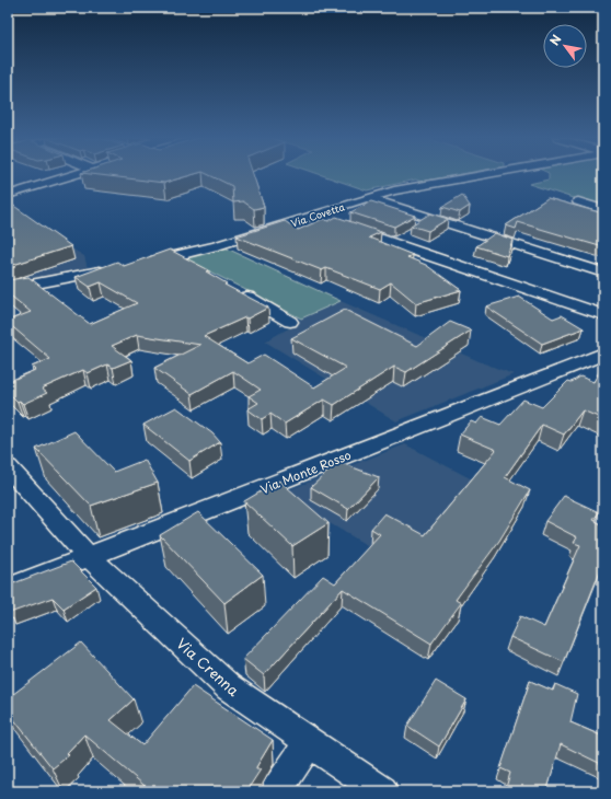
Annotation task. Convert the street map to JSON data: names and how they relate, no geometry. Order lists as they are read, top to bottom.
{
  "streets": {
    "street": ["Via Covetta", "Via Monte Rosso", "Via Crenna"]
  },
  "crossings": [
    ["Via Monte Rosso", "Via Crenna"]
  ],
  "north": "top left"
}
